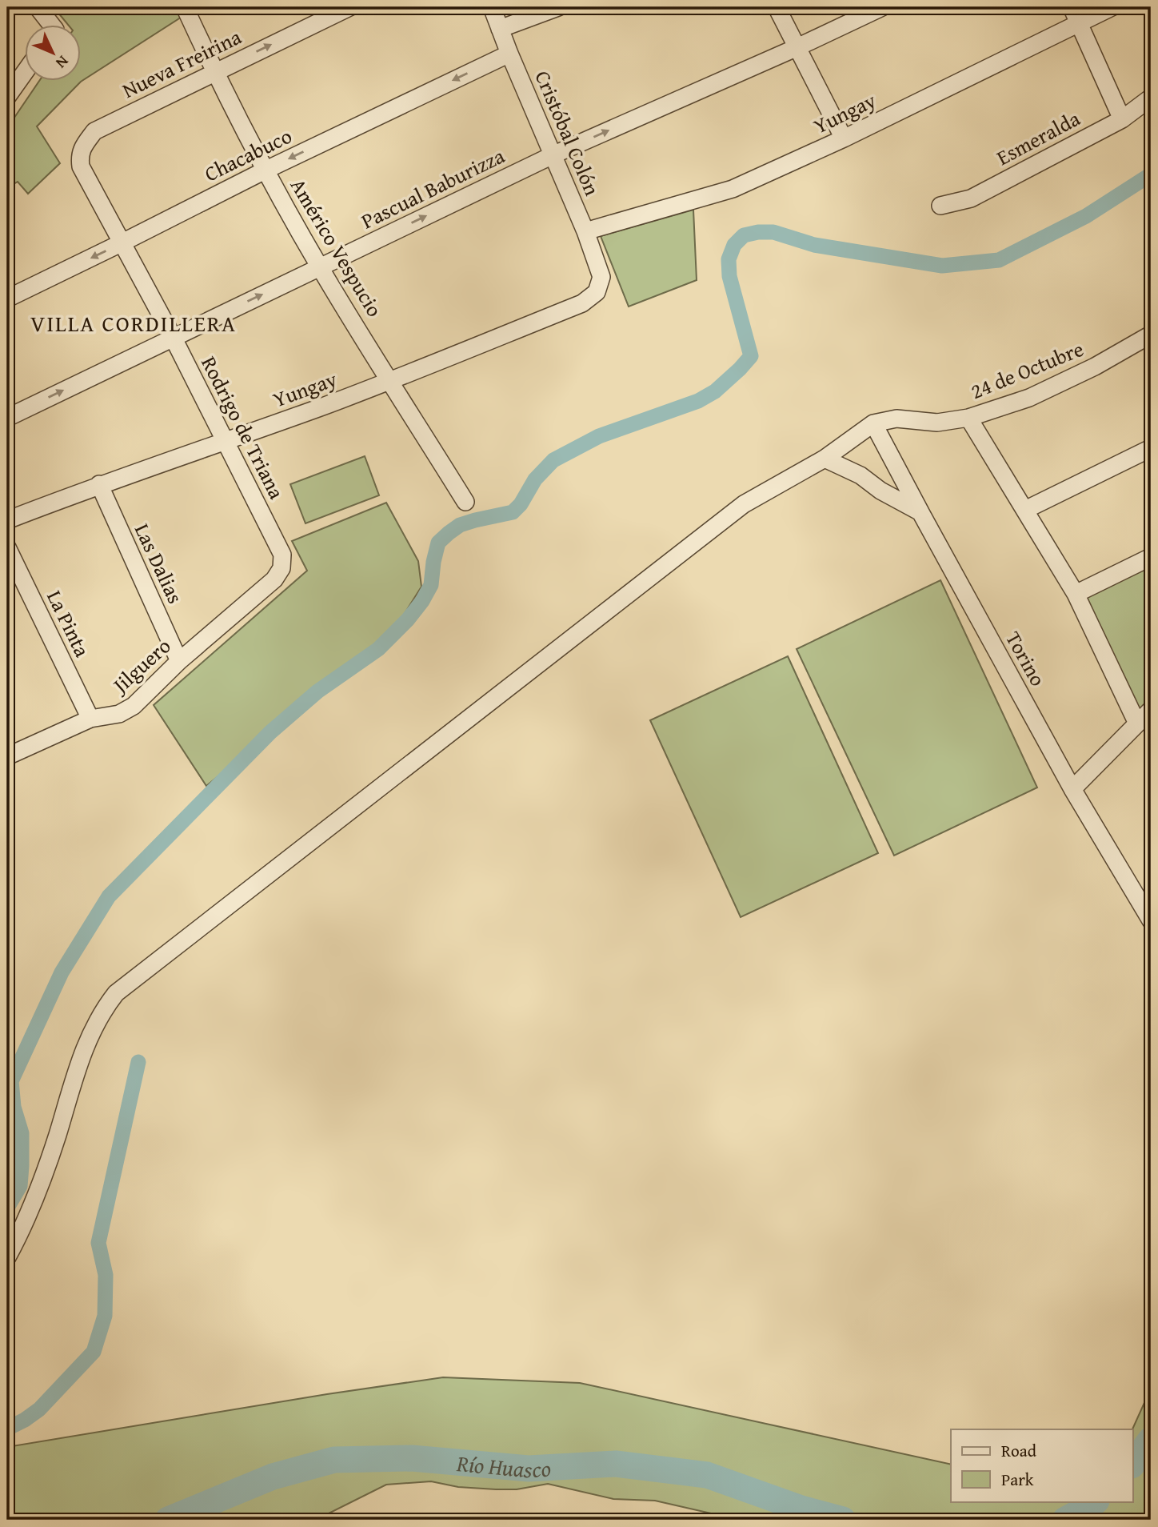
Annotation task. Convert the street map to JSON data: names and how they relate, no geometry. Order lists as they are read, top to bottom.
{
  "streets": {
    "street": [
      "Nueva Freirina",
      "Yungay",
      "Cristóbal Colón",
      "Esmeralda",
      "Chacabuco",
      "Pascual Baburizza",
      "Américo Vespucio",
      "24 de Octubre",
      "Rodrigo de Triana",
      "Las Dalias",
      "La Pinta",
      "Torino",
      "Jilguero"
    ]
  },
  "crossings": [
    ["Nueva Freirina", "Américo Vespucio"],
    ["Nueva Freirina", "Rodrigo de Triana"],
    ["Yungay", "Cristóbal Colón"],
    ["Yungay", "Américo Vespucio"],
    ["Yungay", "Rodrigo de Triana"],
    ["Yungay", "Las Dalias"],
    ["Cristóbal Colón", "Chacabuco"],
    ["Cristóbal Colón", "Pascual Baburizza"],
    ["Chacabuco", "Américo Vespucio"],
    ["Chacabuco", "Rodrigo de Triana"],
    ["Pascual Baburizza", "Américo Vespucio"],
    ["Pascual Baburizza", "Rodrigo de Triana"],
    ["24 de Octubre", "Torino"],
    ["Rodrigo de Triana", "Jilguero"],
    ["Las Dalias", "Jilguero"],
    ["La Pinta", "Jilguero"]
  ],
  "one_way": ["Nueva Freirina", "Chacabuco", "Pascual Baburizza"],
  "districts": ["VILLA CORDILLERA"],
  "water": ["Río Huasco"],
  "legend": ["Road", "Park"],
  "north": "bottom right"
}
